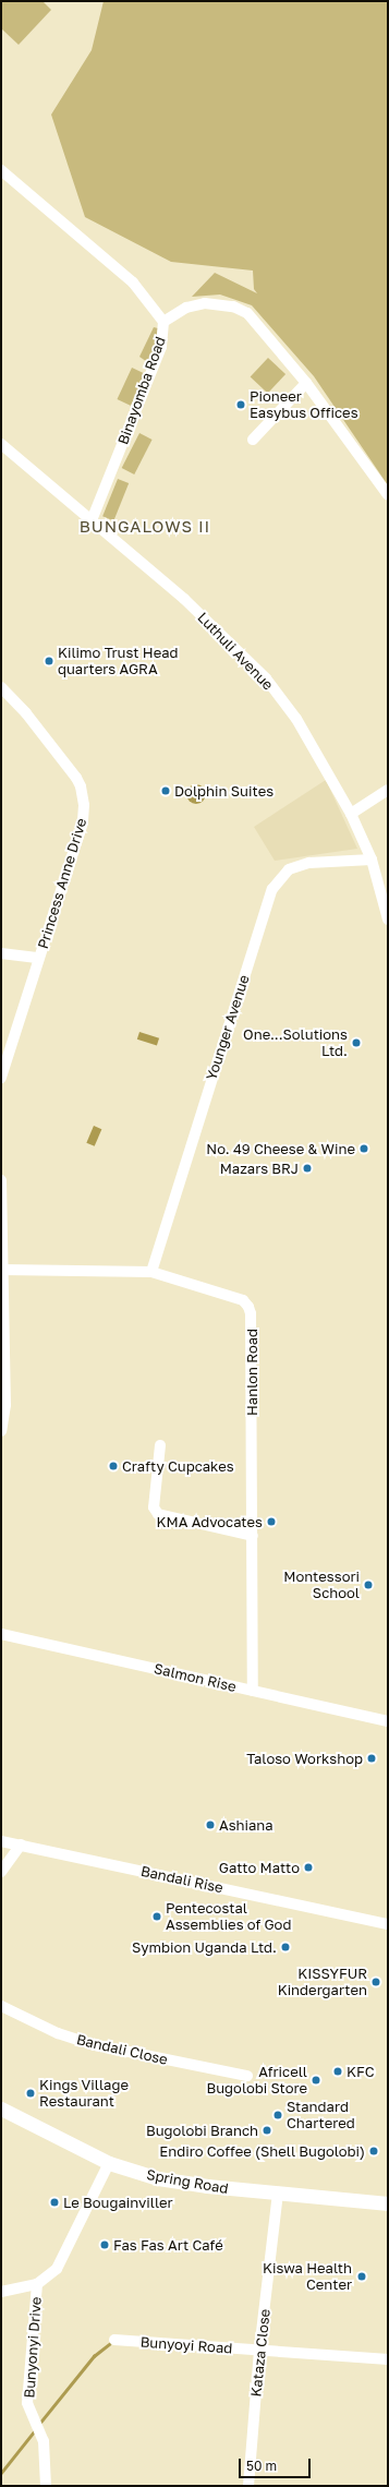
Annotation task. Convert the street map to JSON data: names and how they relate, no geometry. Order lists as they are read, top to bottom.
{
  "streets": {
    "main road": ["Spring Road"],
    "street": [
      "Binayomba Road",
      "Luthuli Avenue",
      "Princess Anne Drive",
      "Younger Avenue",
      "Hanlon Road",
      "Salmon Rise",
      "Bandali Rise",
      "Bandali Close",
      "Bunyoyi Road",
      "Bunyonyi Drive",
      "Kataza Close"
    ]
  },
  "crossings": [
    ["Binayomba Road", "Luthuli Avenue"],
    ["Luthuli Avenue", "Younger Avenue"],
    ["Younger Avenue", "Hanlon Road"],
    ["Hanlon Road", "Salmon Rise"],
    ["Spring Road", "Kataza Close"],
    ["Bunyoyi Road", "Kataza Close"]
  ],
  "districts": ["BUNGALOWS II"],
  "places": [
    "Pioneer Easybus Offices",
    "Kilimo Trust Head quarters AGRA",
    "Dolphin Suites",
    "One...Solutions Ltd.",
    "No. 49 Cheese & Wine",
    "Mazars BRJ",
    "Crafty Cupcakes",
    "KMA Advocates",
    "Montessori School",
    "Taloso Workshop",
    "Ashiana",
    "Gatto Matto",
    "Pentecostal Assemblies of God",
    "Symbion Uganda Ltd.",
    "KISSYFUR Kindergarten",
    "KFC",
    "Africell Bugolobi Store",
    "Kings Village Restaurant",
    "Standard Chartered",
    "Bugolobi Branch",
    "Endiro Coffee (Shell Bugolobi)",
    "Le Bougainviller",
    "Fas Fas Art Café",
    "Kiswa Health Center"
  ],
  "scale_bar": "50 m"
}
